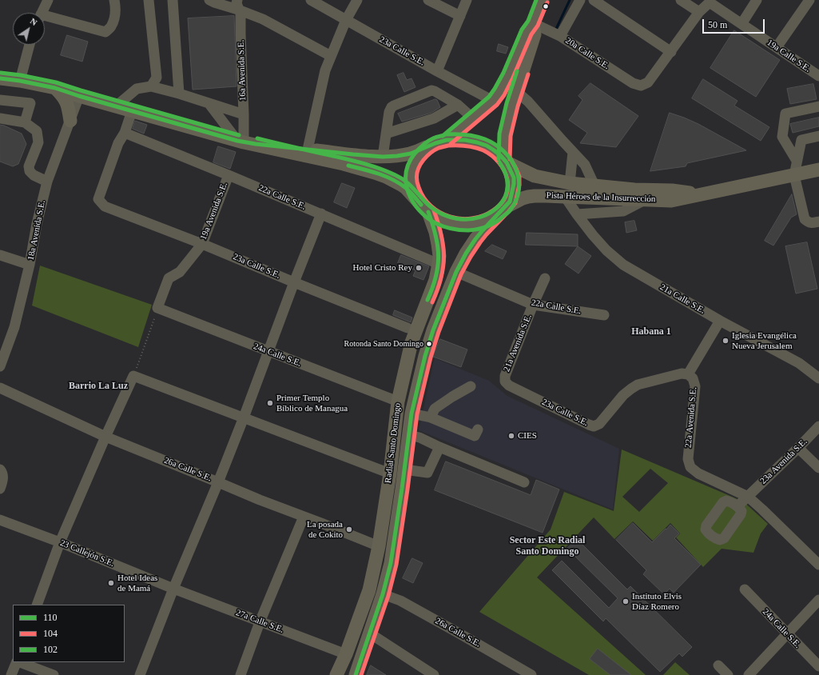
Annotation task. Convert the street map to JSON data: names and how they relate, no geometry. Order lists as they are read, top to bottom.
{
  "streets": {
    "main road": ["Pista Héroes de la Insurrección", "Radial Santo Domingo"],
    "street": [
      "23a Calle S.E.",
      "20a Calle S.E.",
      "19a Calle S.E.",
      "16a Avenida S.E.",
      "22a Calle S.E.",
      "19a Avenida S.E.",
      "18a Avenida S.E.",
      "21a Calle S.E.",
      "21a Avenida S.E.",
      "24a Calle S.E.",
      "22a Avenida S.E.",
      "23a Avenida S.E.",
      "26a Calle S.E.",
      "23 Callejón S.E.",
      "27a Calle S.E."
    ]
  },
  "crossings": [
    ["23a Calle S.E.", "22a Calle S.E."],
    ["23a Calle S.E.", "19a Avenida S.E."],
    ["23a Calle S.E.", "21a Avenida S.E."],
    ["23a Calle S.E.", "22a Avenida S.E."],
    ["20a Calle S.E.", "19a Calle S.E."],
    ["22a Calle S.E.", "19a Avenida S.E."],
    ["22a Calle S.E.", "21a Avenida S.E."],
    ["22a Calle S.E.", "Radial Santo Domingo"],
    ["Pista Héroes de la Insurrección", "21a Calle S.E."],
    ["Pista Héroes de la Insurrección", "Radial Santo Domingo"],
    ["19a Avenida S.E.", "24a Calle S.E."],
    ["21a Calle S.E.", "22a Avenida S.E."],
    ["24a Calle S.E.", "Radial Santo Domingo"],
    ["22a Avenida S.E.", "23a Avenida S.E."],
    ["Radial Santo Domingo", "26a Calle S.E."],
    ["Radial Santo Domingo", "27a Calle S.E."],
    ["23 Callejón S.E.", "27a Calle S.E."]
  ],
  "districts": ["Habana 1", "Barrio La Luz", "Sector Este Radial Santo Domingo"],
  "places": [
    "Hotel Cristo Rey",
    "Iglesia Evangélica Nueva Jerusalem",
    "Rotonda Santo Domingo",
    "Primer Templo Bíblico de Managua",
    "CIES",
    "La posada de Cokito",
    "Hotel Ideas de Mamá",
    "Instituto Elvis Díaz Romero"
  ],
  "lines": ["transit line 102", "transit line 104", "transit line 110"],
  "legend": ["110", "104", "102"],
  "scale_bar": "50 m",
  "north": "top right"
}
